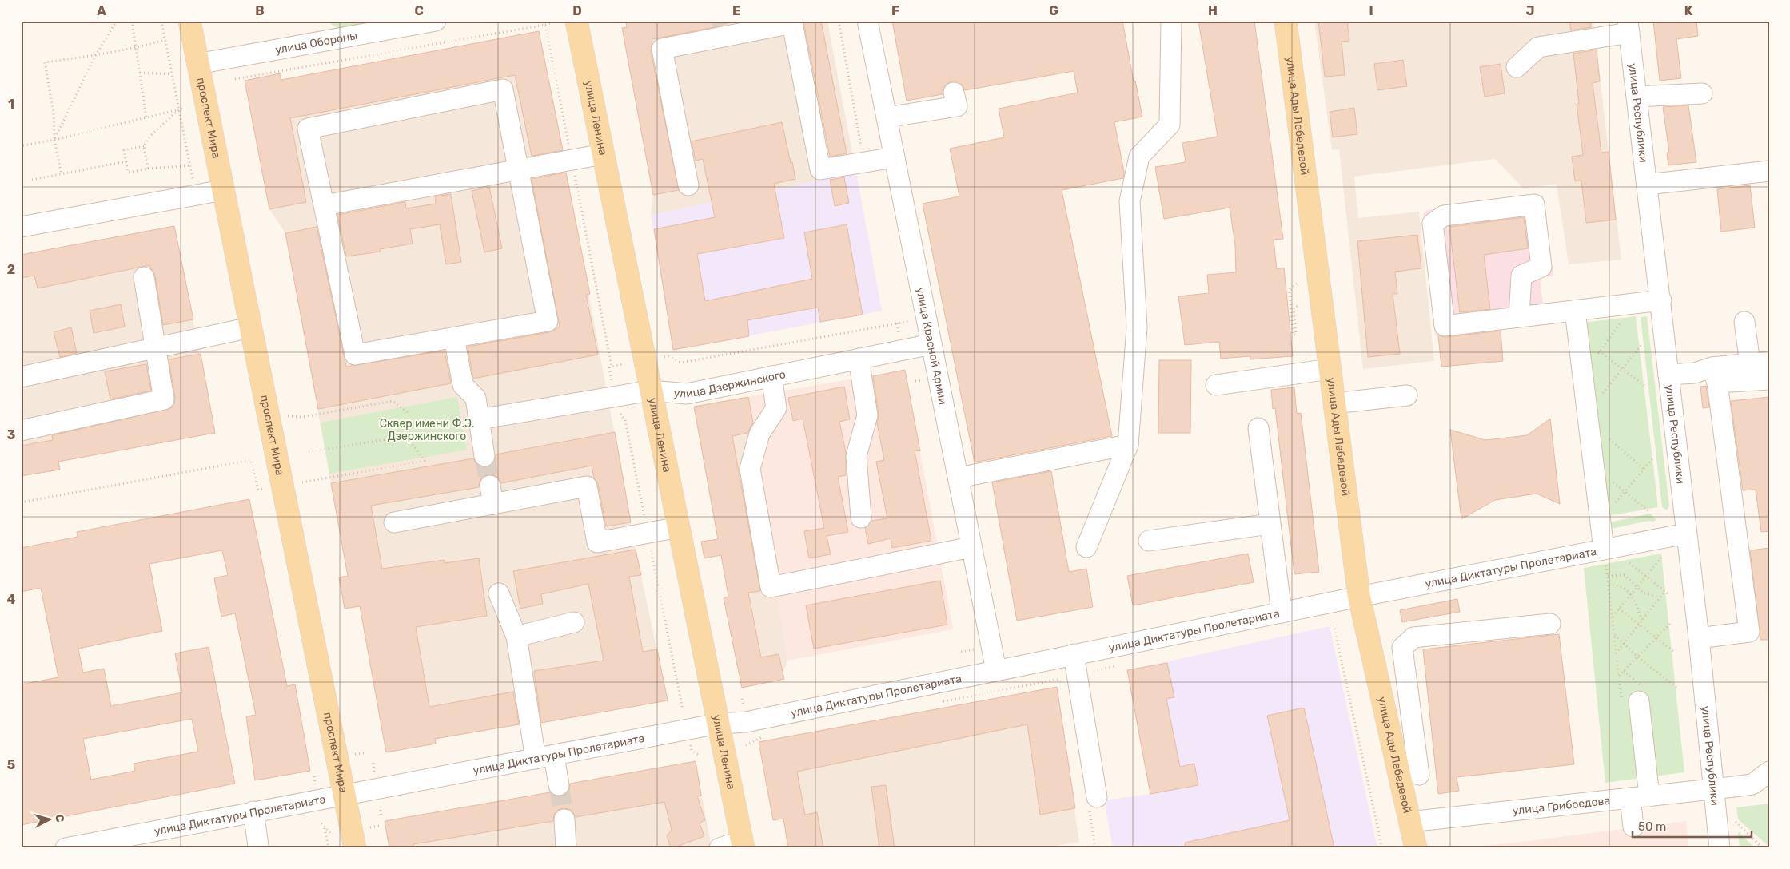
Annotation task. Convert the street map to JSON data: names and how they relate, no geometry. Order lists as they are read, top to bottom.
{
  "streets": {
    "main road": ["улица Ады Лебедевой", "проспект Мира", "улица Ленина"],
    "street": [
      "улица Обороны",
      "улица Республики",
      "улица Красной Армии",
      "улица Дзержинского",
      "улица Диктатуры Пролетариата",
      "улица Грибоедова"
    ]
  },
  "crossings": [
    ["улица Обороны", "проспект Мира"],
    ["улица Республики", "улица Диктатуры Пролетариата"],
    ["улица Республики", "улица Грибоедова"],
    ["улица Ады Лебедевой", "улица Диктатуры Пролетариата"],
    ["улица Ады Лебедевой", "улица Грибоедова"],
    ["проспект Мира", "улица Диктатуры Пролетариата"],
    ["улица Ленина", "улица Дзержинского"],
    ["улица Ленина", "улица Диктатуры Пролетариата"],
    ["улица Красной Армии", "улица Дзержинского"],
    ["улица Красной Армии", "улица Диктатуры Пролетариата"]
  ],
  "parks": ["Сквер имени Ф.Э. Дзержинского"],
  "scale_bar": "50 m",
  "north": "right",
  "grid": {
    "columns": [
      "A",
      "B",
      "C",
      "D",
      "E",
      "F",
      "G",
      "H",
      "I",
      "J",
      "K"
    ],
    "rows": [
      "1",
      "2",
      "3",
      "4",
      "5"
    ]
  }
}
